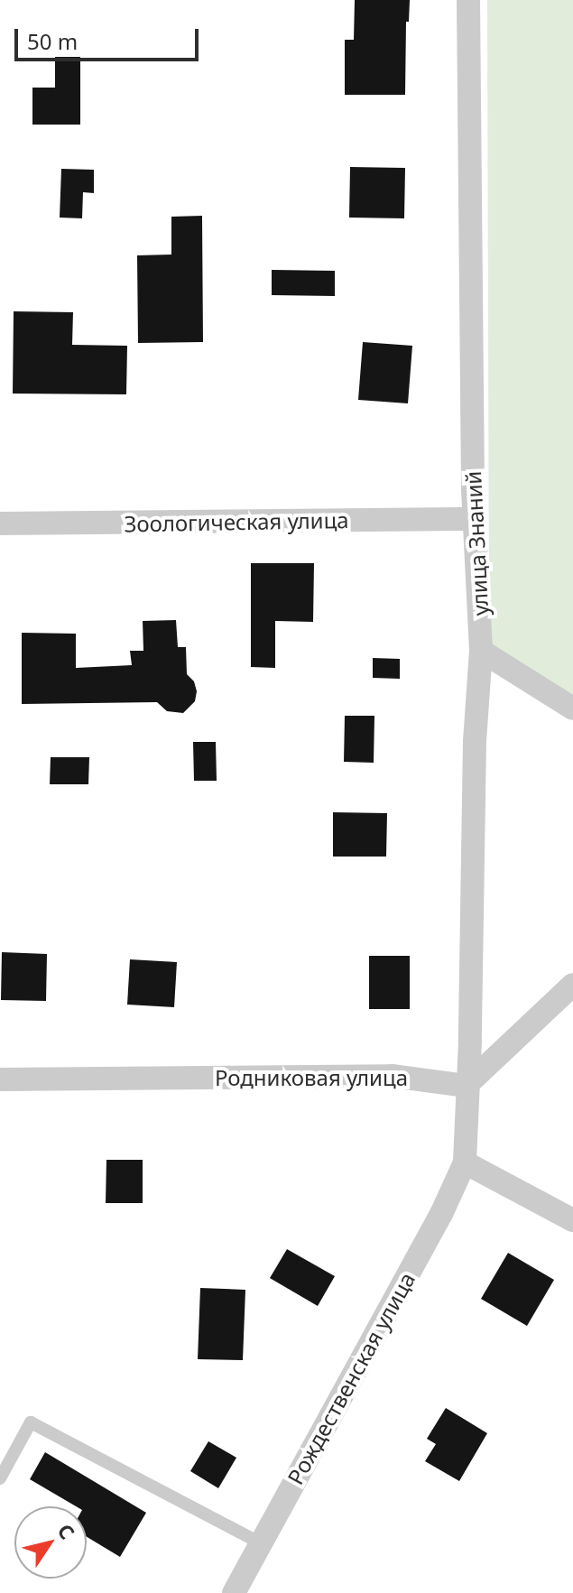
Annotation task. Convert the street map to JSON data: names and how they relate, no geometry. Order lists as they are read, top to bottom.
{
  "streets": {
    "street": [
      "Зоологическая улица",
      "улица Знаний",
      "Родниковая улица",
      "Рождественская улица"
    ]
  },
  "crossings": [
    ["Зоологическая улица", "улица Знаний"],
    ["улица Знаний", "Родниковая улица"]
  ],
  "scale_bar": "50 m",
  "north": "top right"
}
